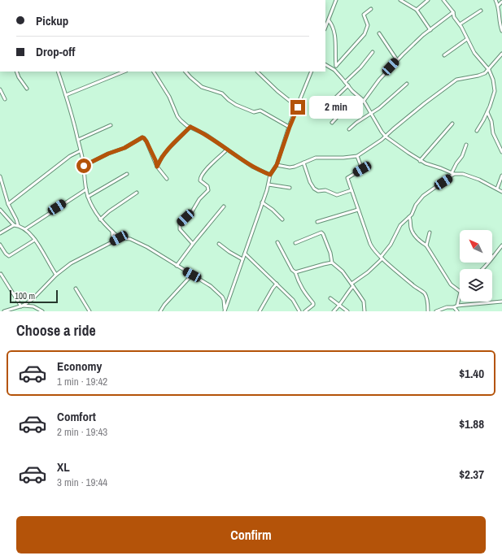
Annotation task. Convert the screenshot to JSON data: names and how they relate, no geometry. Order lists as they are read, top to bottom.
{
  "scale_bar": "100 m",
  "north": "top left",
  "page": {
    "banner": ["Pickup", "Drop-off"],
    "bubble": "2 min",
    "scale": "100 m",
    "heading": "Choose a ride",
    "list": [
      {
        "name": "Economy",
        "note": "1 min · 19:42",
        "value": "$1.40"
      },
      {
        "name": "Comfort",
        "note": "2 min · 19:43",
        "value": "$1.88"
      },
      {
        "name": "XL",
        "note": "3 min · 19:44",
        "value": "$2.37"
      }
    ],
    "buttons": "Confirm"
  }
}
